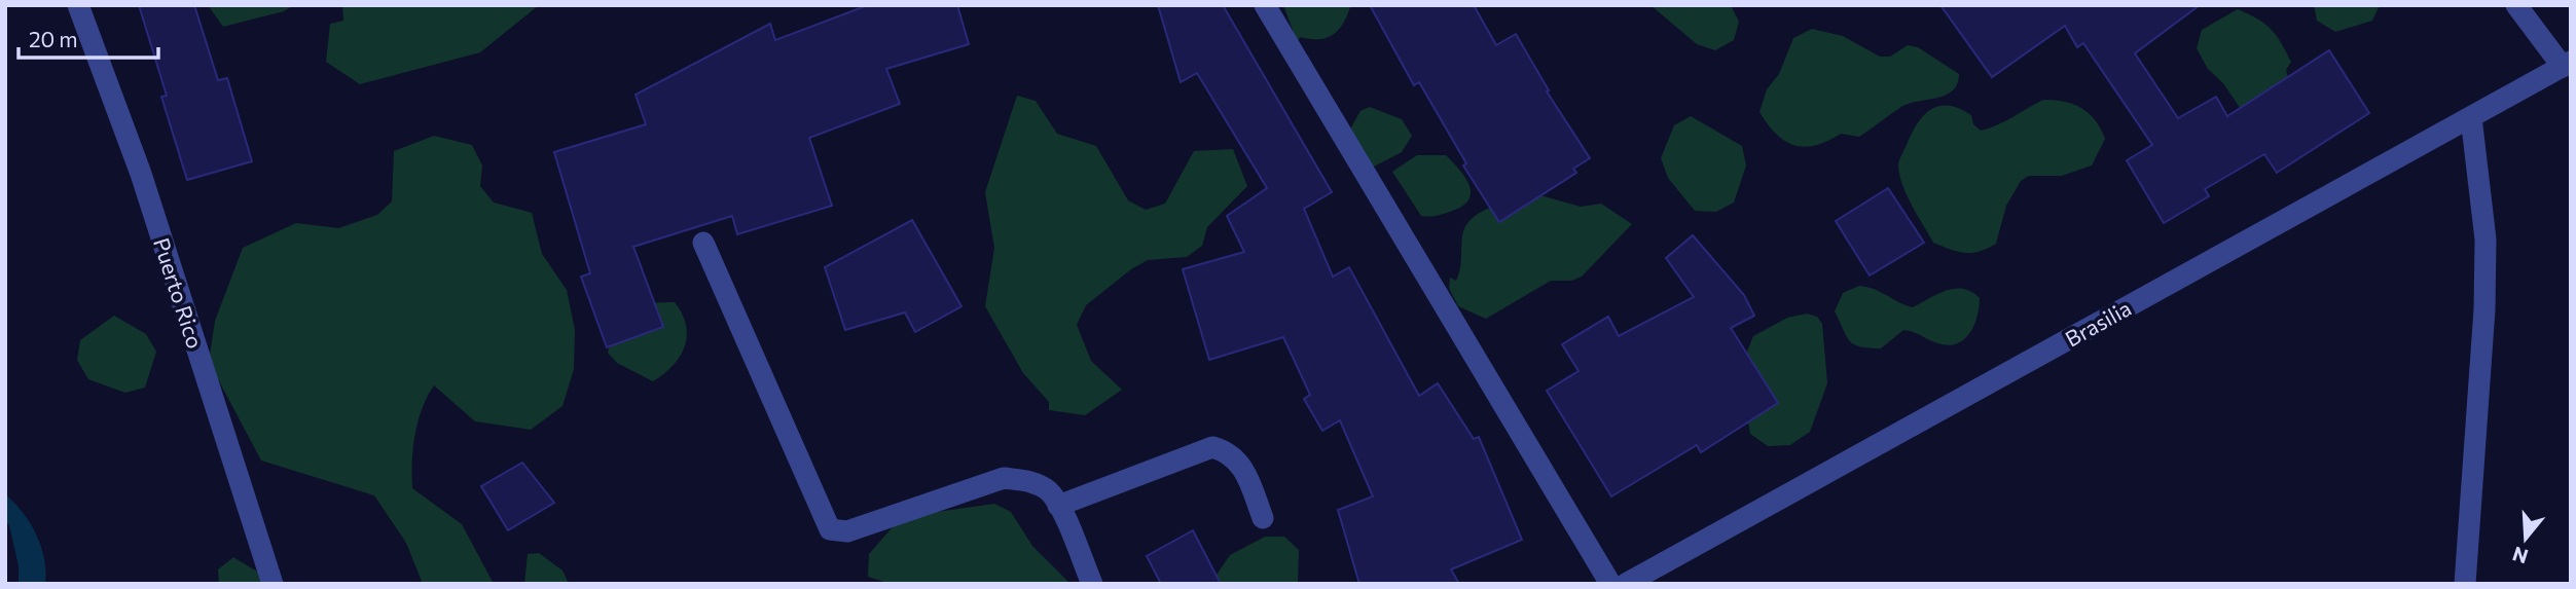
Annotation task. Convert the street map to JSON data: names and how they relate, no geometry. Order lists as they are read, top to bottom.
{
  "streets": {
    "street": ["Puerto Rico", "Brasilia"]
  },
  "scale_bar": "20 m",
  "north": "bottom"
}
